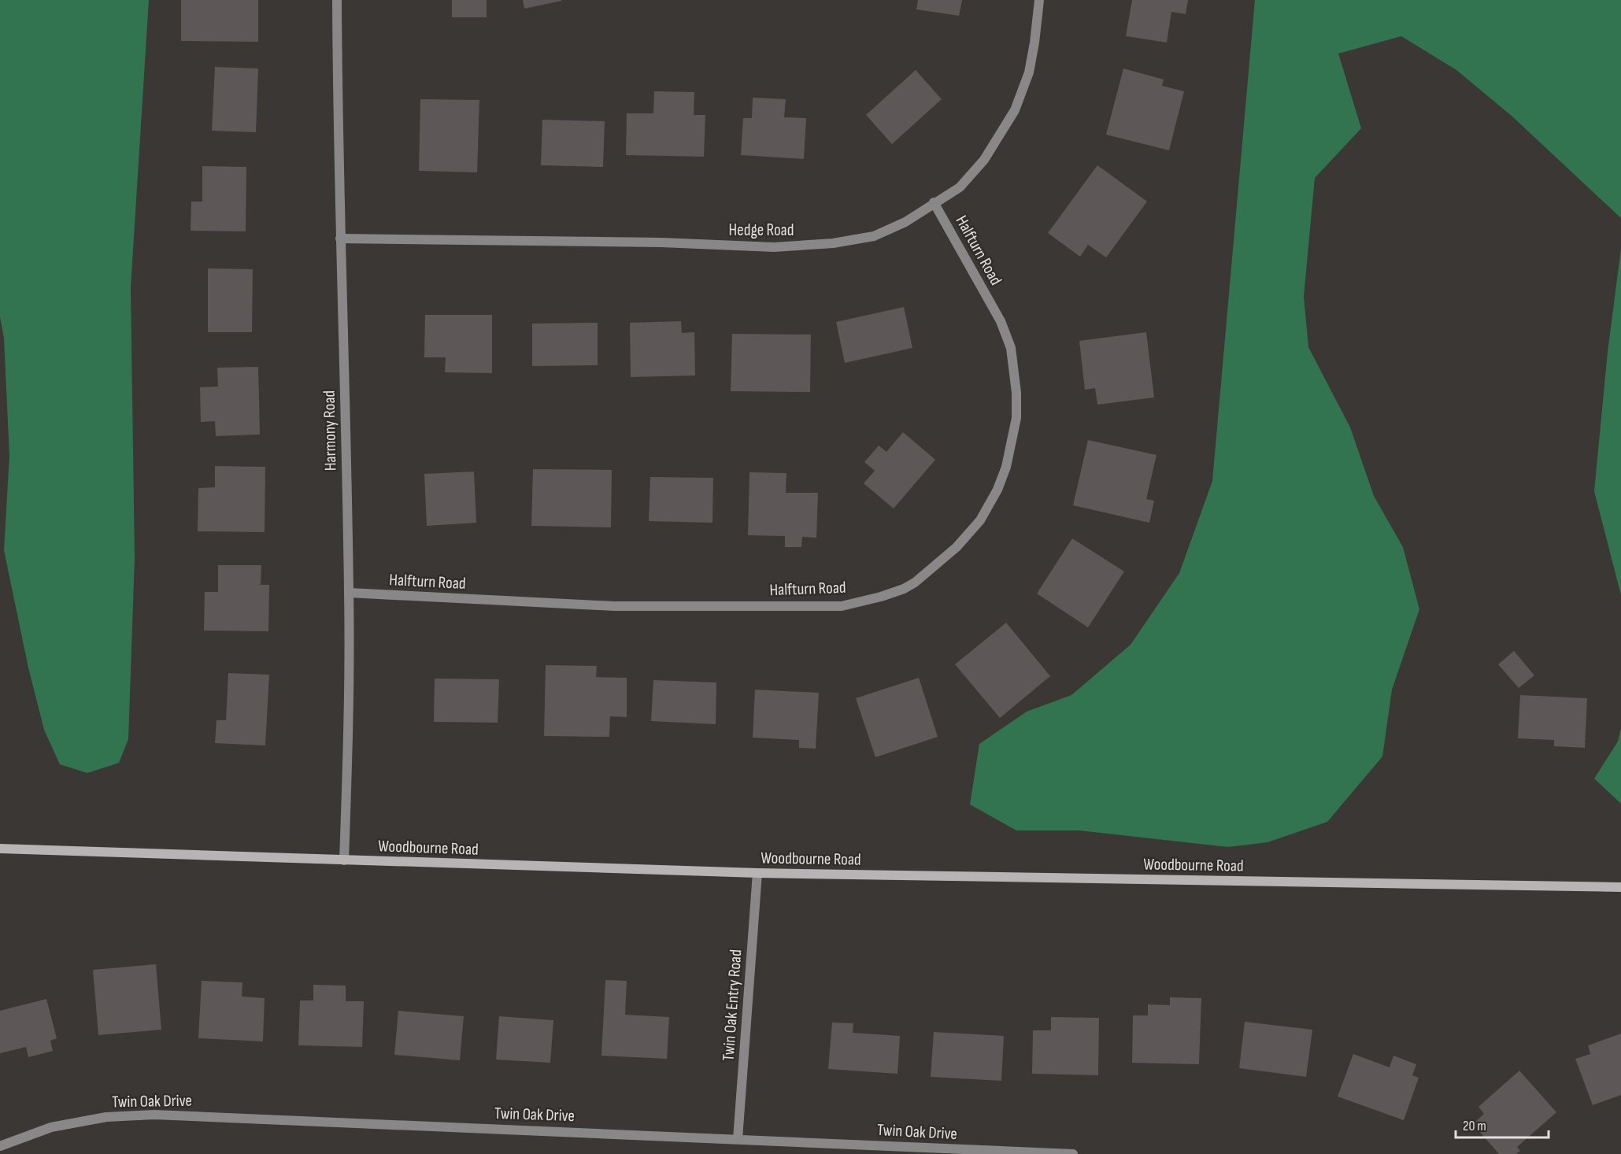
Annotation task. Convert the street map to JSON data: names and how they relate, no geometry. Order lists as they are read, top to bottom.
{
  "streets": {
    "main road": ["Woodbourne Road"],
    "street": [
      "Hedge Road",
      "Halfturn Road",
      "Harmony Road",
      "Twin Oak Entry Road",
      "Twin Oak Drive"
    ]
  },
  "crossings": [
    ["Hedge Road", "Halfturn Road"],
    ["Hedge Road", "Harmony Road"],
    ["Halfturn Road", "Harmony Road"],
    ["Harmony Road", "Woodbourne Road"],
    ["Woodbourne Road", "Twin Oak Entry Road"],
    ["Twin Oak Entry Road", "Twin Oak Drive"]
  ],
  "scale_bar": "20 m"
}
